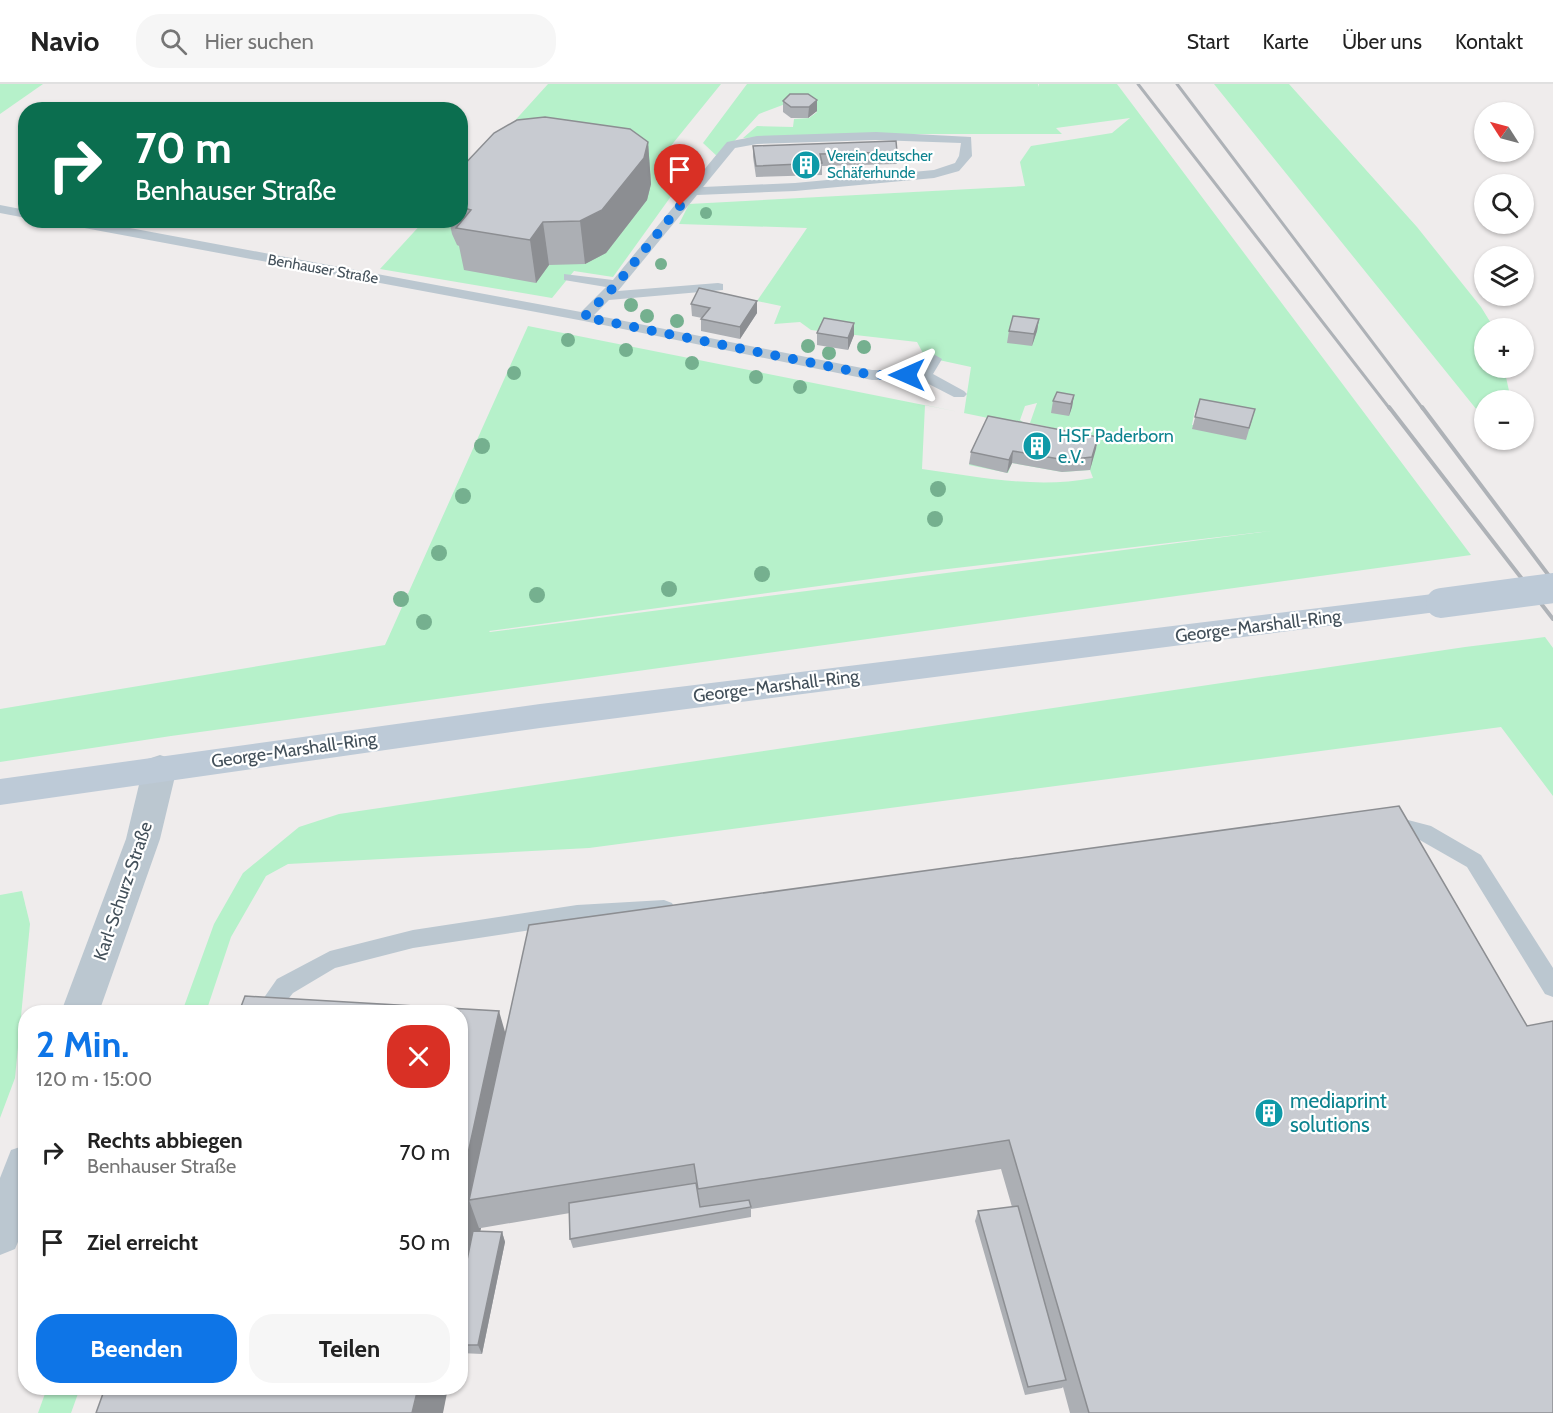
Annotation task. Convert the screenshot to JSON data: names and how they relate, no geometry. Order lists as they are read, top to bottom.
{
  "streets": {
    "main road": ["George-Marshall-Ring"],
    "street": ["Karl-Schurz-Straße"],
    "lane": ["Benhauser Straße"]
  },
  "crossings": [
    ["George-Marshall-Ring", "Karl-Schurz-Straße"]
  ],
  "places": {
    "building": ["Verein deutscher Schäferhunde", "HSF Paderborn e.V.", "mediaprint solutions"]
  },
  "north": "top left",
  "page": {
    "header": "Navio",
    "search": "Hier suchen",
    "nav": [
      "Start",
      "Karte",
      "Über uns",
      "Kontakt"
    ],
    "map_buttons": ["+", "−"],
    "turn": ["70 m", "Benhauser Straße"],
    "heading": ["2 Min.", "120 m · 15:00"],
    "list": [
      {
        "name": "Rechts abbiegen",
        "note": "Benhauser Straße",
        "value": "70 m"
      },
      {
        "name": "Ziel erreicht",
        "value": "50 m"
      }
    ],
    "buttons": ["Beenden", "Teilen"]
  }
}
